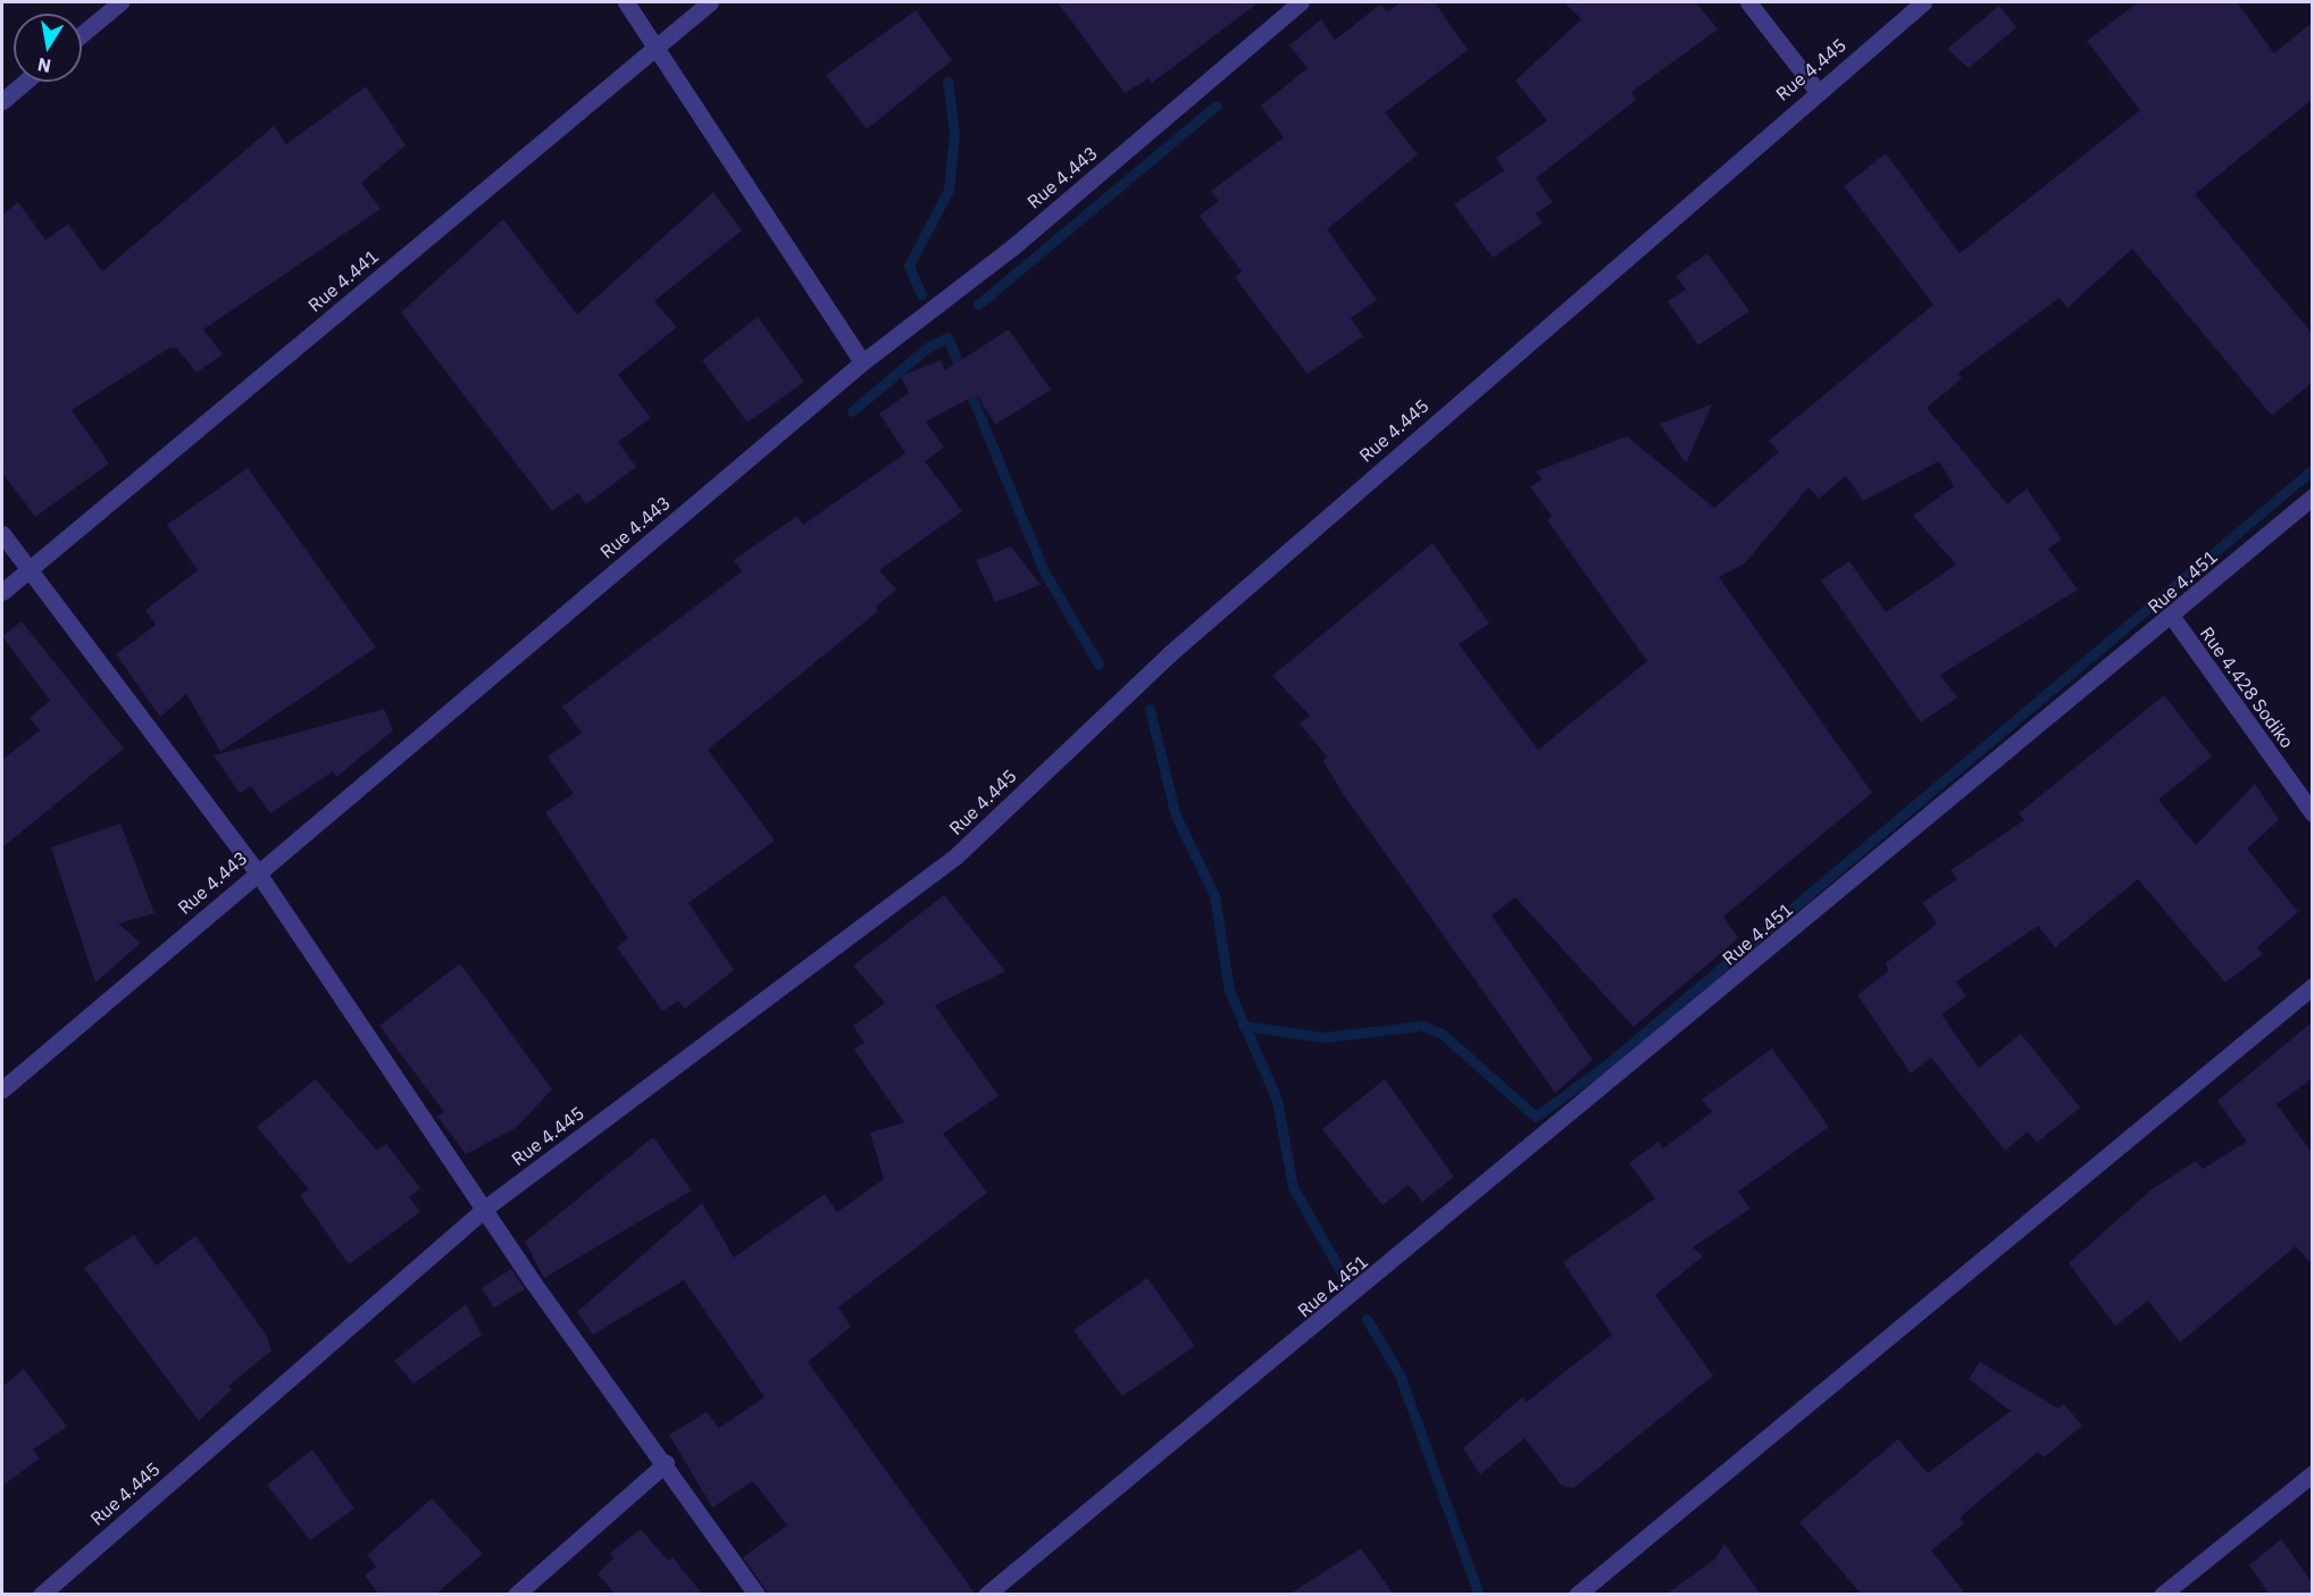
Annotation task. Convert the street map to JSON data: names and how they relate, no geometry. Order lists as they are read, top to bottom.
{
  "streets": {
    "street": [
      "Rue 4.445",
      "Rue 4.443",
      "Rue 4.441",
      "Rue 4.451",
      "Rue 4.428 Sodiko"
    ]
  },
  "crossings": [
    ["Rue 4.451", "Rue 4.428 Sodiko"]
  ],
  "north": "bottom"
}
